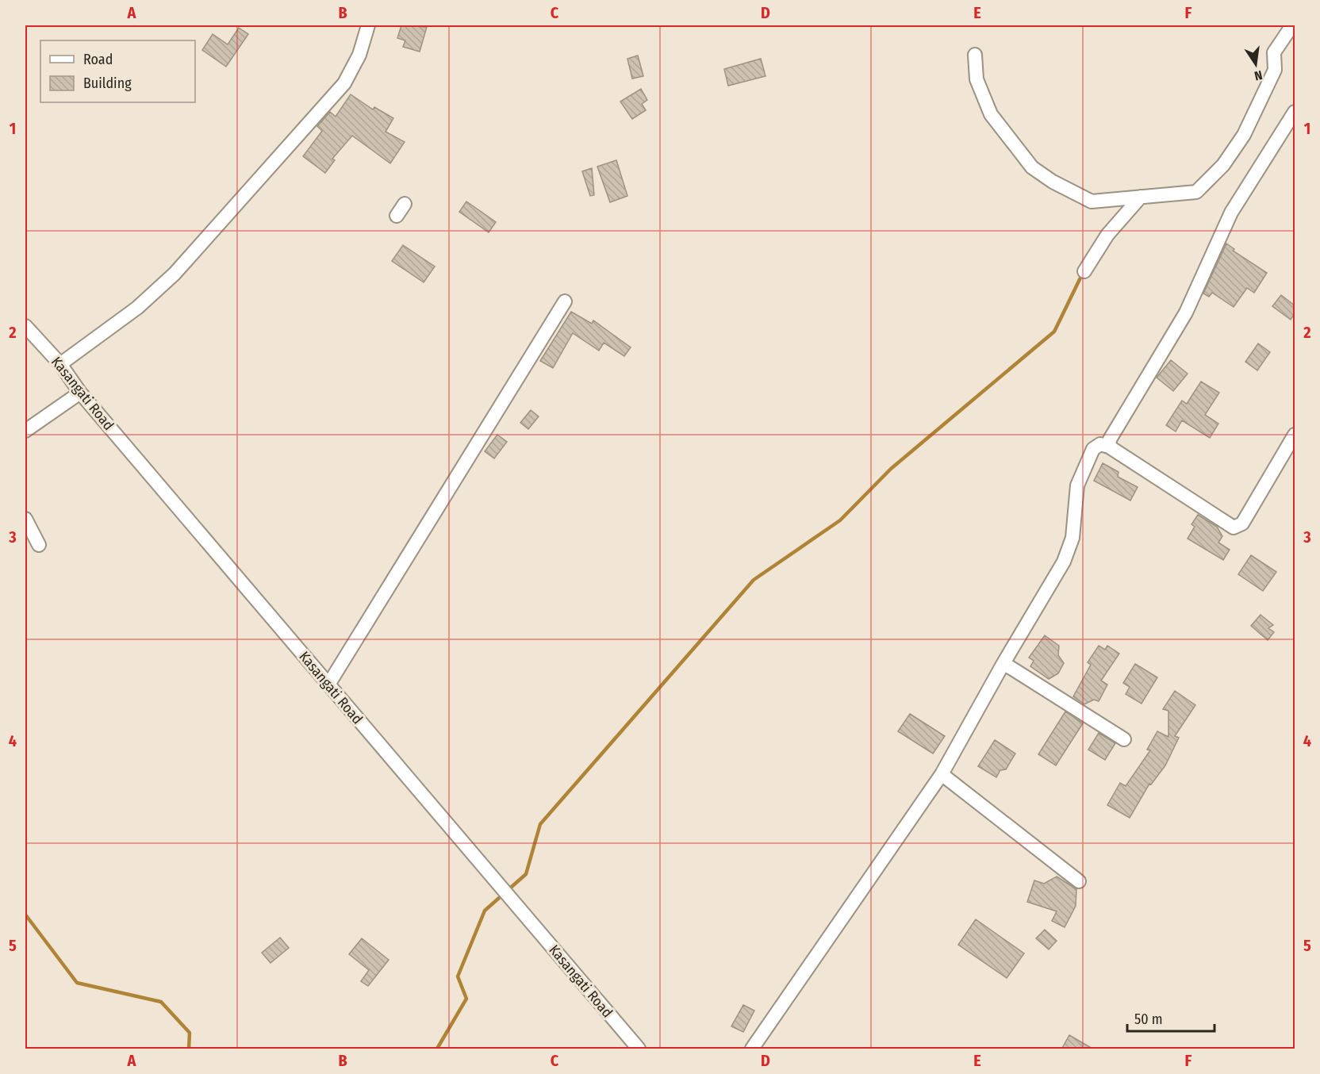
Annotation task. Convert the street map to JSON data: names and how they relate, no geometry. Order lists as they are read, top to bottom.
{
  "streets": {
    "street": ["Kasangati Road"]
  },
  "legend": ["Road", "Building"],
  "scale_bar": "50 m",
  "north": "bottom",
  "grid": {
    "columns": [
      "A",
      "B",
      "C",
      "D",
      "E",
      "F"
    ],
    "rows": [
      "1",
      "2",
      "3",
      "4",
      "5"
    ]
  }
}
